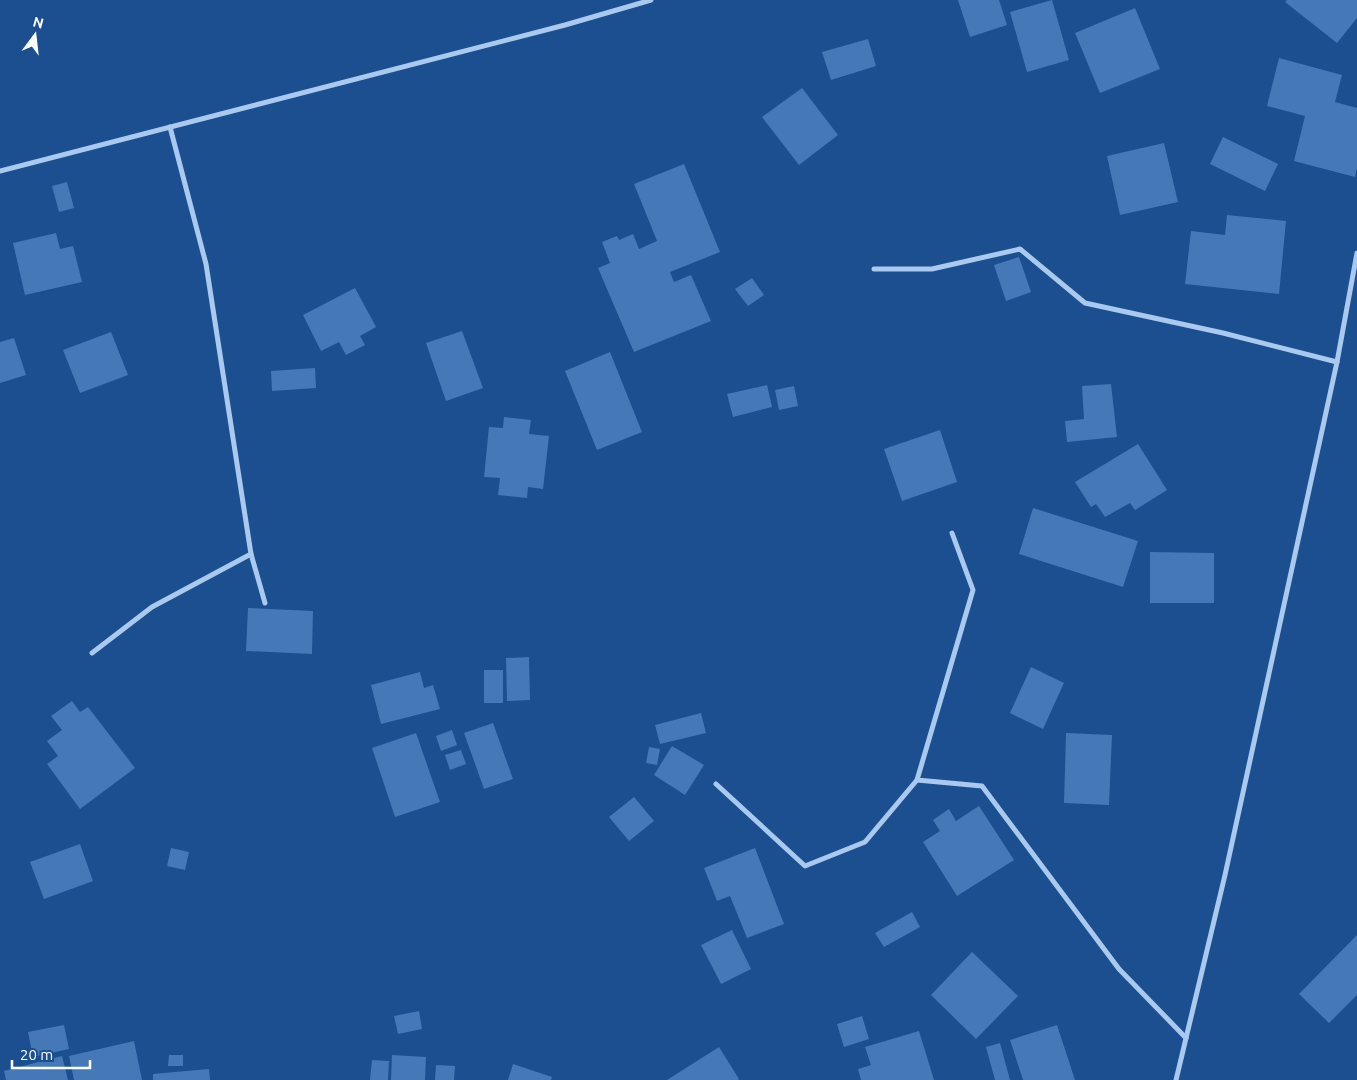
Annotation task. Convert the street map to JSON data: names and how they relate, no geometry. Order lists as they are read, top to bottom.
{
  "scale_bar": "20 m",
  "north": "top"
}
